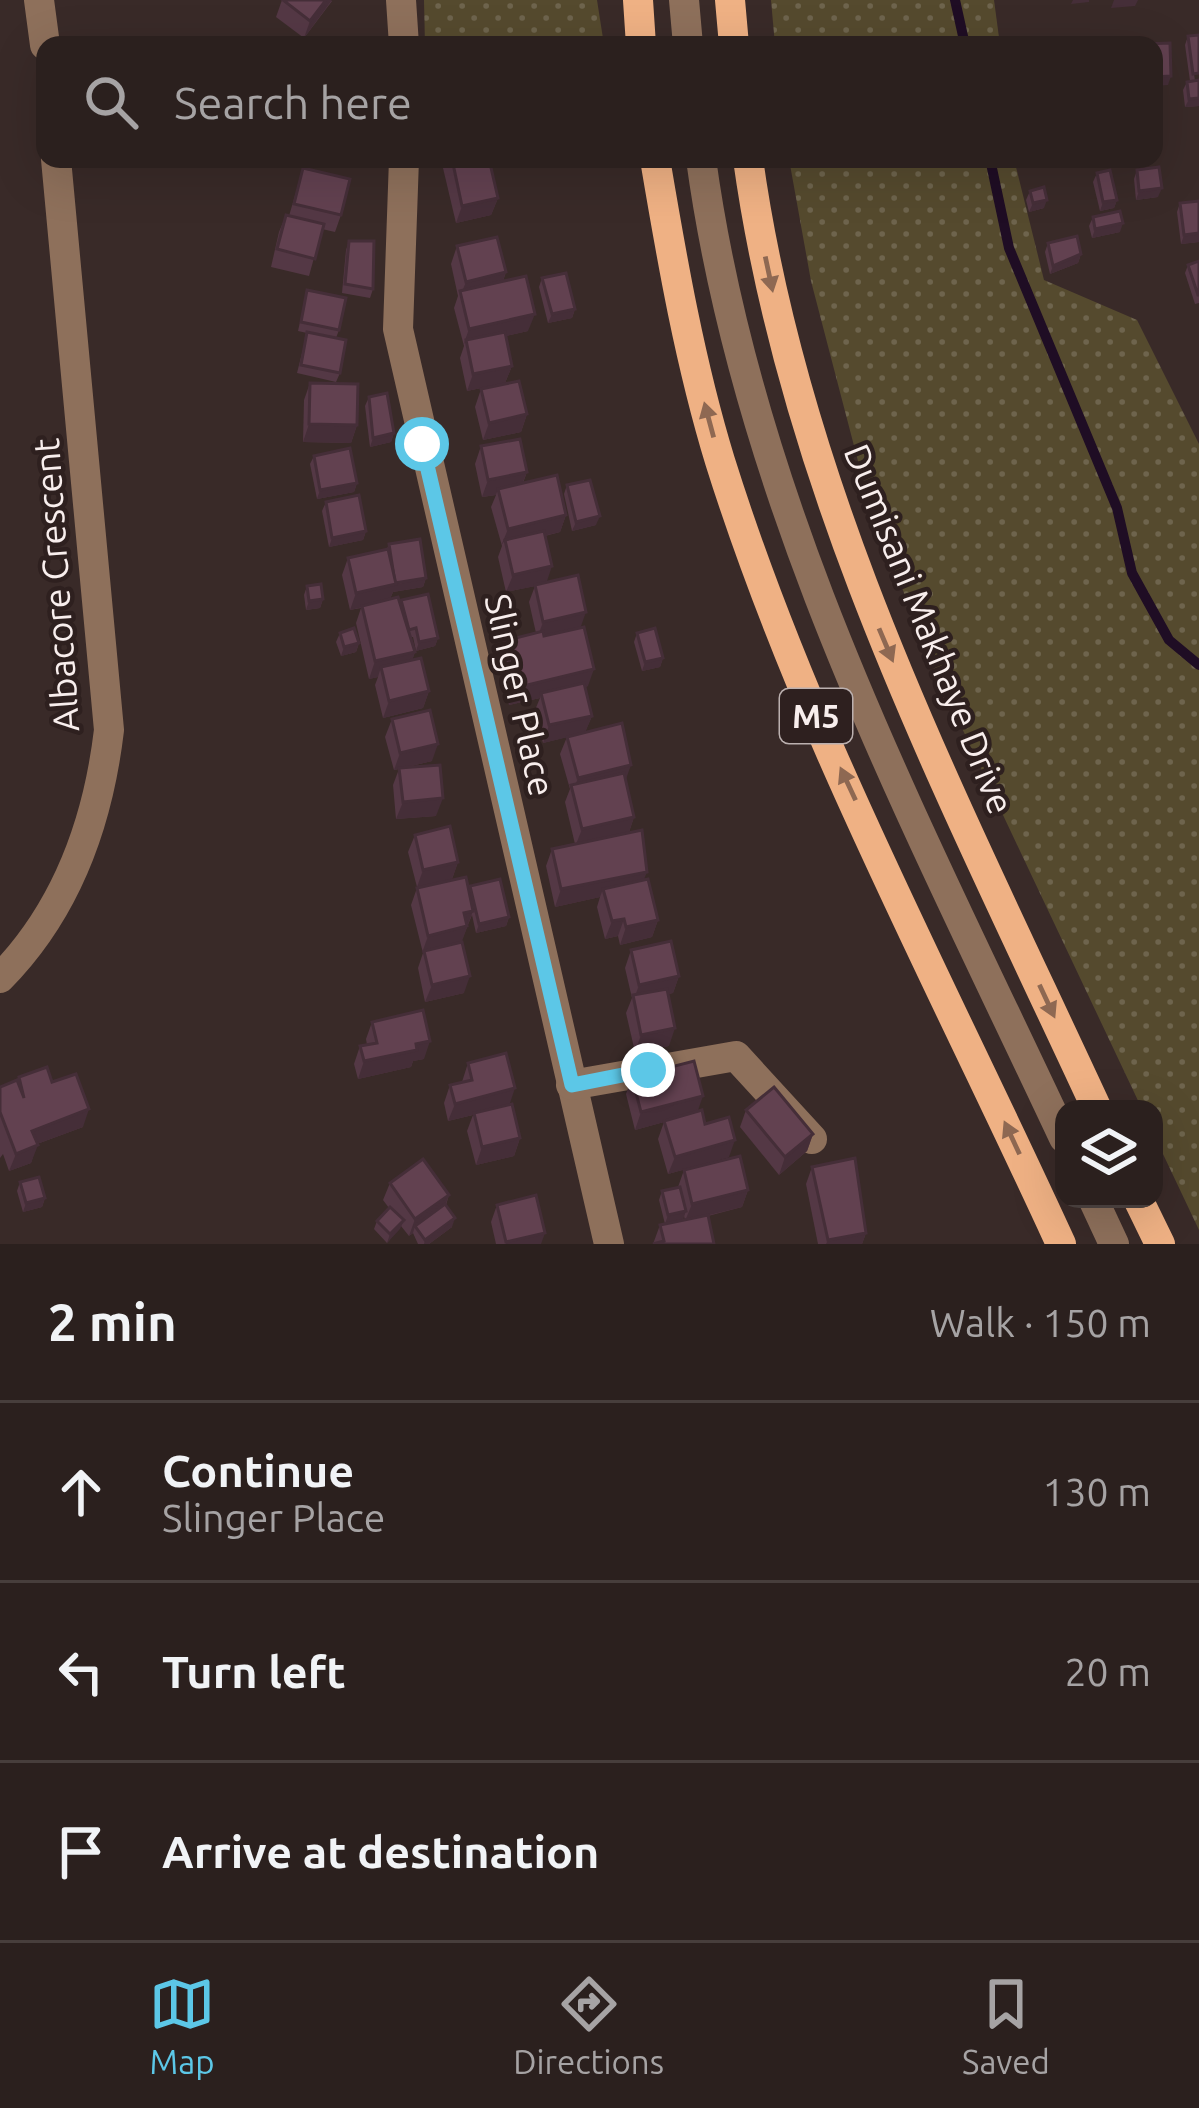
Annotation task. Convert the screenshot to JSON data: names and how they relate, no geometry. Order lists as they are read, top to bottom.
{
  "streets": {
    "main road": ["Dumisani Makhaye Drive", "M5"],
    "street": ["Albacore Crescent", "Slinger Place"]
  },
  "page": {
    "search": "Search here",
    "heading": ["2 min", "Walk · 150 m"],
    "list": [
      ["Continue", "Slinger Place", "130 m"],
      ["Turn left", "20 m"],
      "Arrive at destination"
    ],
    "nav": ["Map", "Directions", "Saved"]
  }
}
